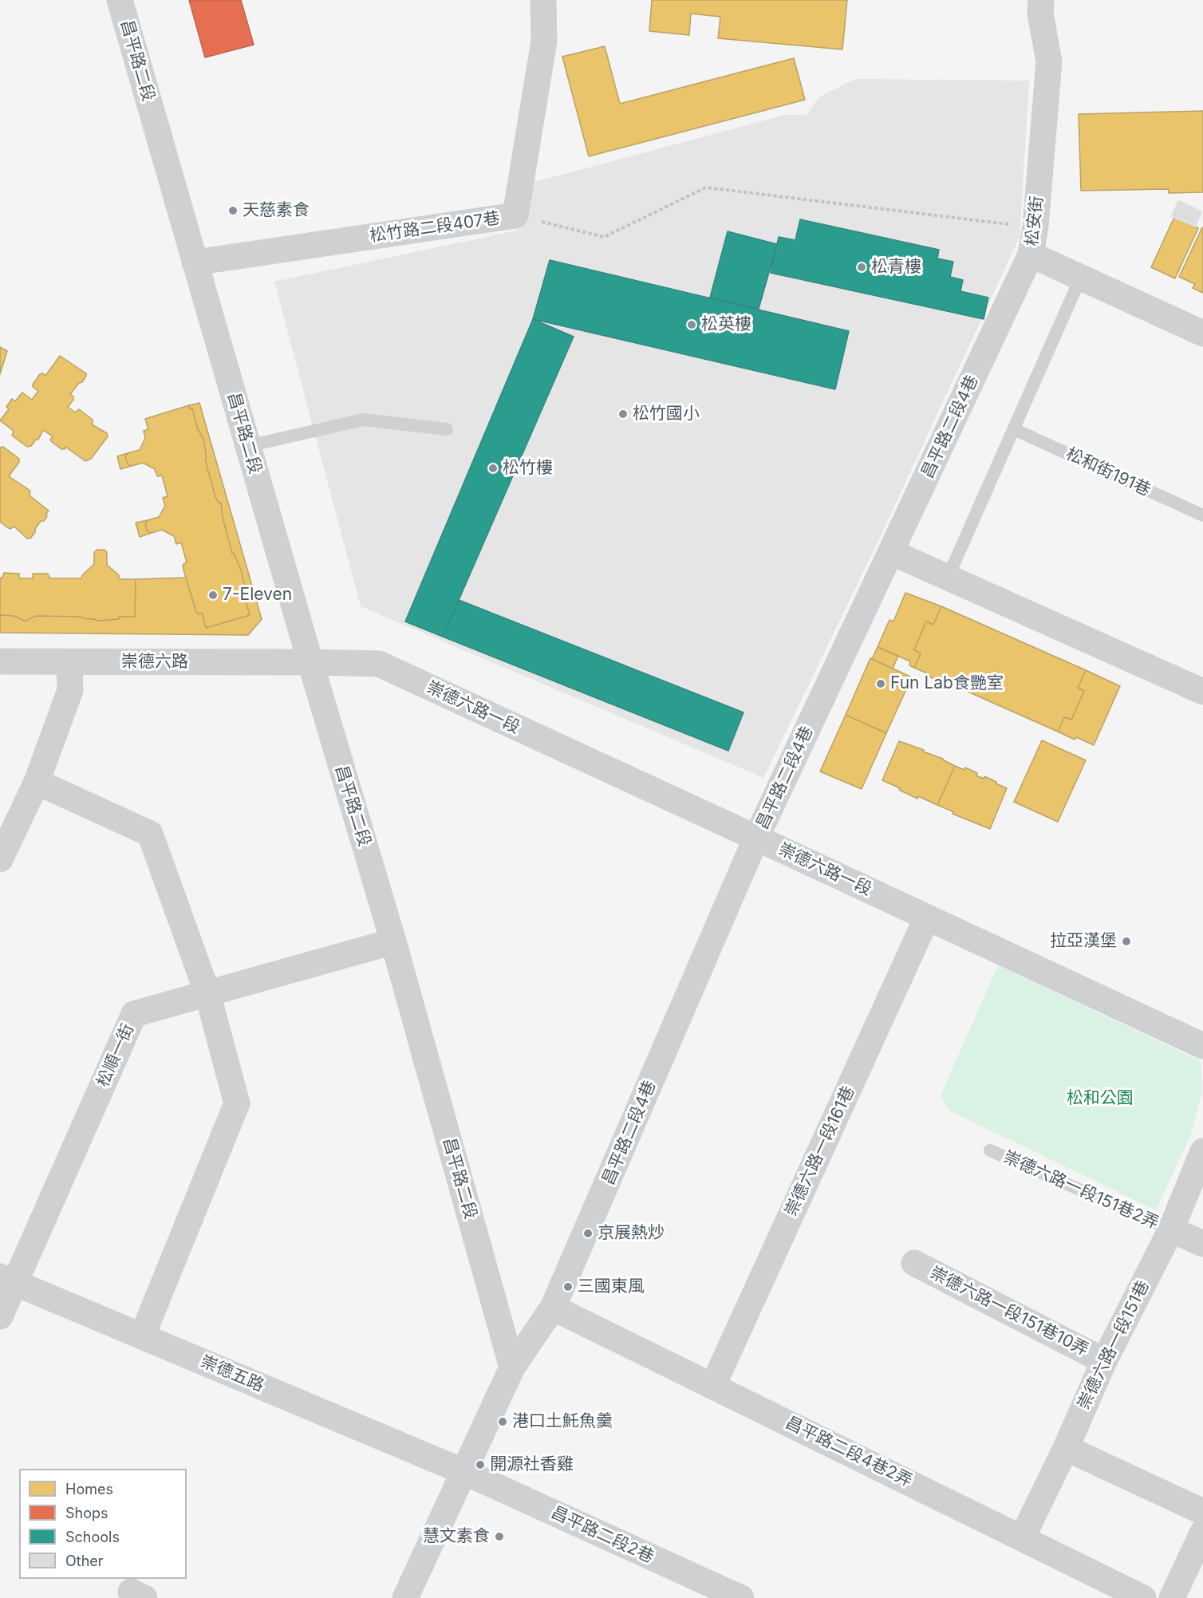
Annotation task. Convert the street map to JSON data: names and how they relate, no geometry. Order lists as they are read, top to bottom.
{
  "streets": {
    "street": [
      "昌平路二段",
      "松安街",
      "松竹路二段407巷",
      "昌平路二段4巷",
      "崇德六路",
      "崇德六路一段",
      "松順一街",
      "崇德六路一段161巷",
      "崇德六路一段151巷10弄",
      "崇德六路一段151巷",
      "崇德五路",
      "昌平路二段4巷2弄",
      "昌平路二段2巷"
    ],
    "lane": ["松和街191巷", "崇德六路一段151巷2弄"]
  },
  "crossings": [
    ["昌平路二段", "松竹路二段407巷"],
    ["昌平路二段", "昌平路二段4巷"],
    ["昌平路二段", "崇德六路"],
    ["昌平路二段", "崇德六路一段"],
    ["昌平路二段", "松順一街"],
    ["松安街", "昌平路二段4巷"],
    ["昌平路二段4巷", "崇德六路一段"],
    ["昌平路二段4巷", "昌平路二段4巷2弄"],
    ["崇德六路", "崇德六路一段"],
    ["崇德六路一段", "崇德六路一段161巷"],
    ["松順一街", "崇德五路"],
    ["崇德六路一段161巷", "昌平路二段4巷2弄"],
    ["崇德六路一段151巷2弄", "崇德六路一段151巷"],
    ["崇德六路一段151巷10弄", "崇德六路一段151巷"],
    ["崇德六路一段151巷", "昌平路二段4巷2弄"],
    ["崇德五路", "昌平路二段2巷"]
  ],
  "parks": ["松和公園"],
  "places": [
    "天慈素食",
    "松青樓",
    "松英樓",
    "松竹國小",
    "松竹樓",
    "7-Eleven",
    "Fun Lab食艷室",
    "拉亞漢堡",
    "京展熱炒",
    "三國東風",
    "港口土魠魚羹",
    "開源社香雞",
    "慧文素食"
  ],
  "legend": [
    "Homes",
    "Shops",
    "Schools",
    "Other"
  ]
}
